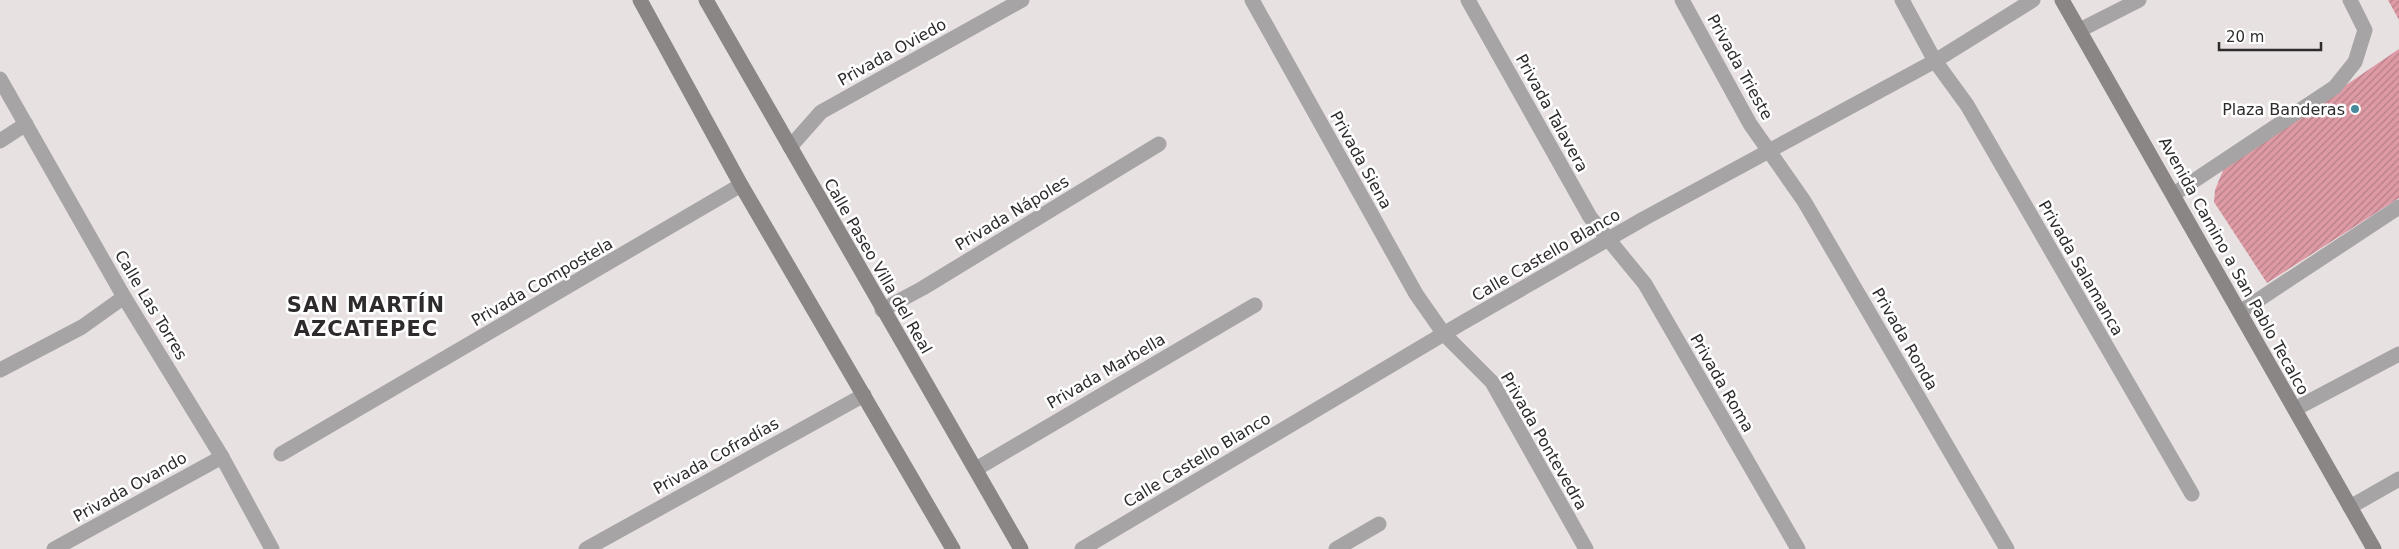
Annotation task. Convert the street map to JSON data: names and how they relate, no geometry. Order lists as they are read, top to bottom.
{
  "streets": {
    "street": [
      "Privada Oviedo",
      "Privada Trieste",
      "Privada Talavera",
      "Privada Siena",
      "Privada Nápoles",
      "Calle Castello Blanco",
      "Calle Paseo Villa del Real",
      "Avenida Camino a San Pablo Tecalco",
      "Privada Salamanca",
      "Privada Compostela",
      "Calle Las Torres",
      "Privada Ronda",
      "Privada Marbella",
      "Privada Roma",
      "Privada Pontevedra",
      "Privada Cofradías",
      "Privada Ovando"
    ]
  },
  "crossings": [
    ["Privada Oviedo", "Calle Paseo Villa del Real"],
    ["Privada Trieste", "Calle Castello Blanco"],
    ["Privada Trieste", "Privada Ronda"],
    ["Privada Talavera", "Calle Castello Blanco"],
    ["Privada Talavera", "Privada Roma"],
    ["Privada Siena", "Calle Castello Blanco"],
    ["Privada Siena", "Privada Pontevedra"],
    ["Privada Nápoles", "Calle Paseo Villa del Real"],
    ["Calle Castello Blanco", "Privada Salamanca"],
    ["Calle Castello Blanco", "Privada Ronda"],
    ["Calle Castello Blanco", "Privada Roma"],
    ["Calle Castello Blanco", "Privada Pontevedra"],
    ["Calle Paseo Villa del Real", "Privada Marbella"],
    ["Calle Las Torres", "Privada Ovando"]
  ],
  "districts": ["SAN MARTÍN AZCATEPEC"],
  "places": ["Plaza Banderas"],
  "scale_bar": "20 m"
}
